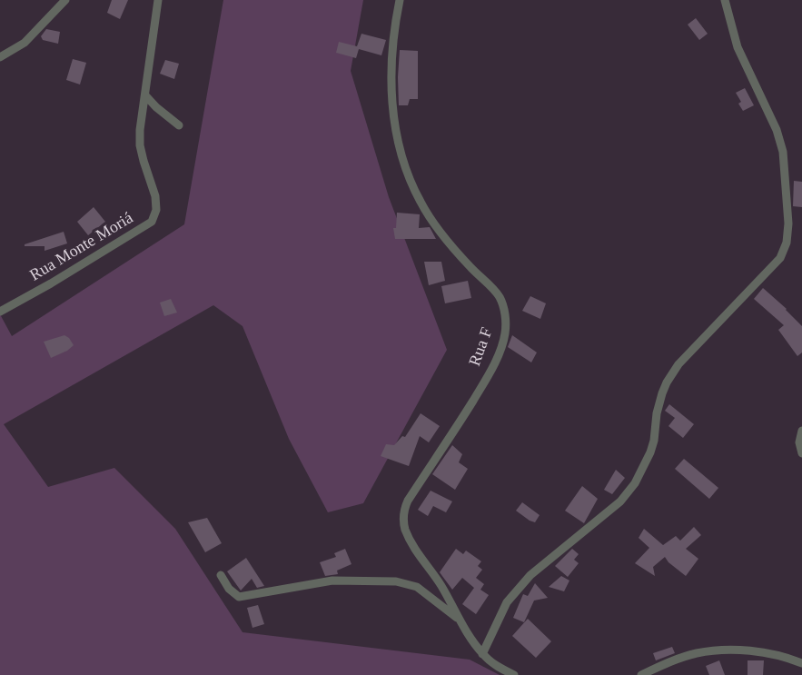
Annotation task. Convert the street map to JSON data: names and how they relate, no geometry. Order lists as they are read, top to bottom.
{
  "streets": {
    "street": ["Rua Monte Moriá", "Rua F"]
  }
}
